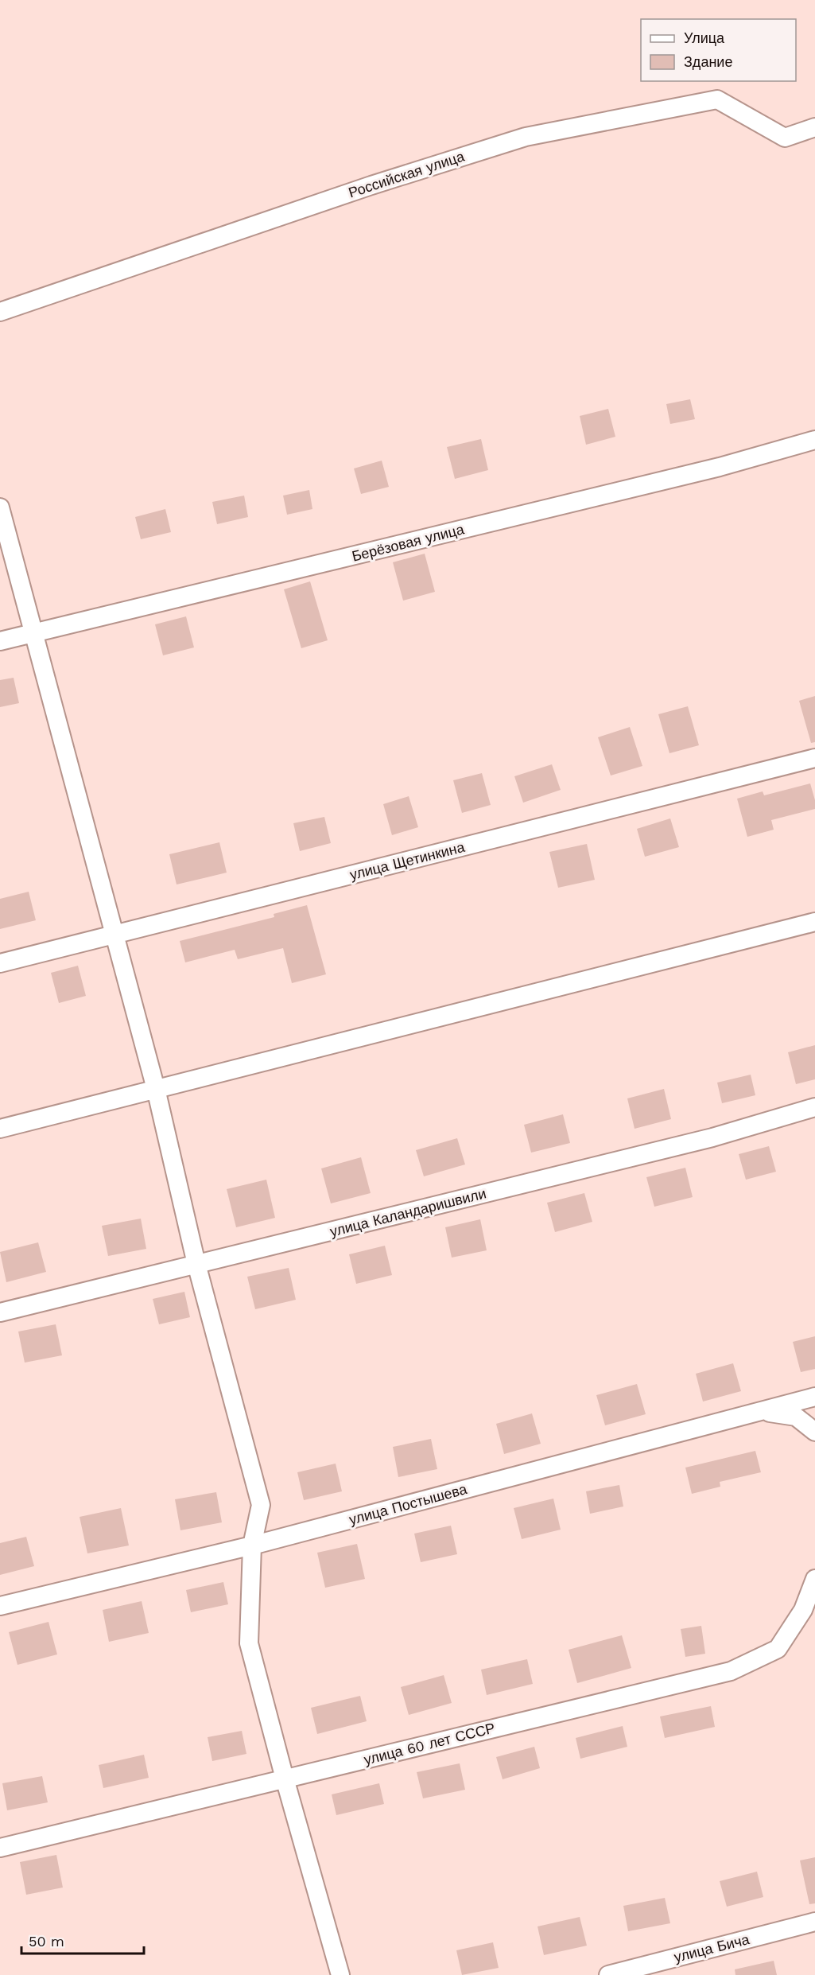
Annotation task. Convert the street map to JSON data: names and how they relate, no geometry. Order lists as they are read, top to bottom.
{
  "streets": {
    "street": [
      "Российская улица",
      "Берёзовая улица",
      "улица Щетинкина",
      "улица Каландаришвили",
      "улица Постышева",
      "улица 60 лет СССР",
      "улица Бича"
    ]
  },
  "legend": ["Улица", "Здание"],
  "scale_bar": "50 m"
}
